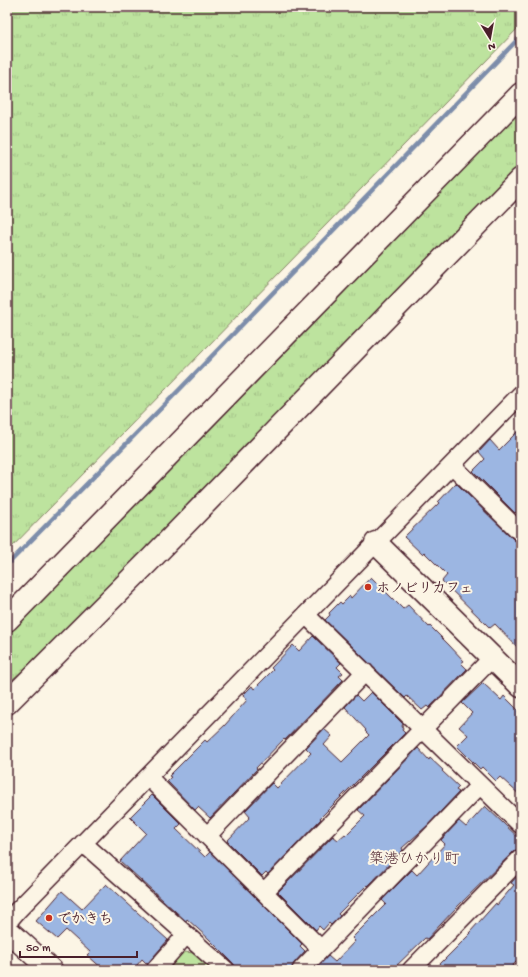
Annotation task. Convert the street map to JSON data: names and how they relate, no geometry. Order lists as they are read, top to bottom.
{
  "districts": ["築港ひかり町"],
  "places": ["ホノビリカフェ", "でかきち"],
  "scale_bar": "50 m",
  "north": "bottom"
}
